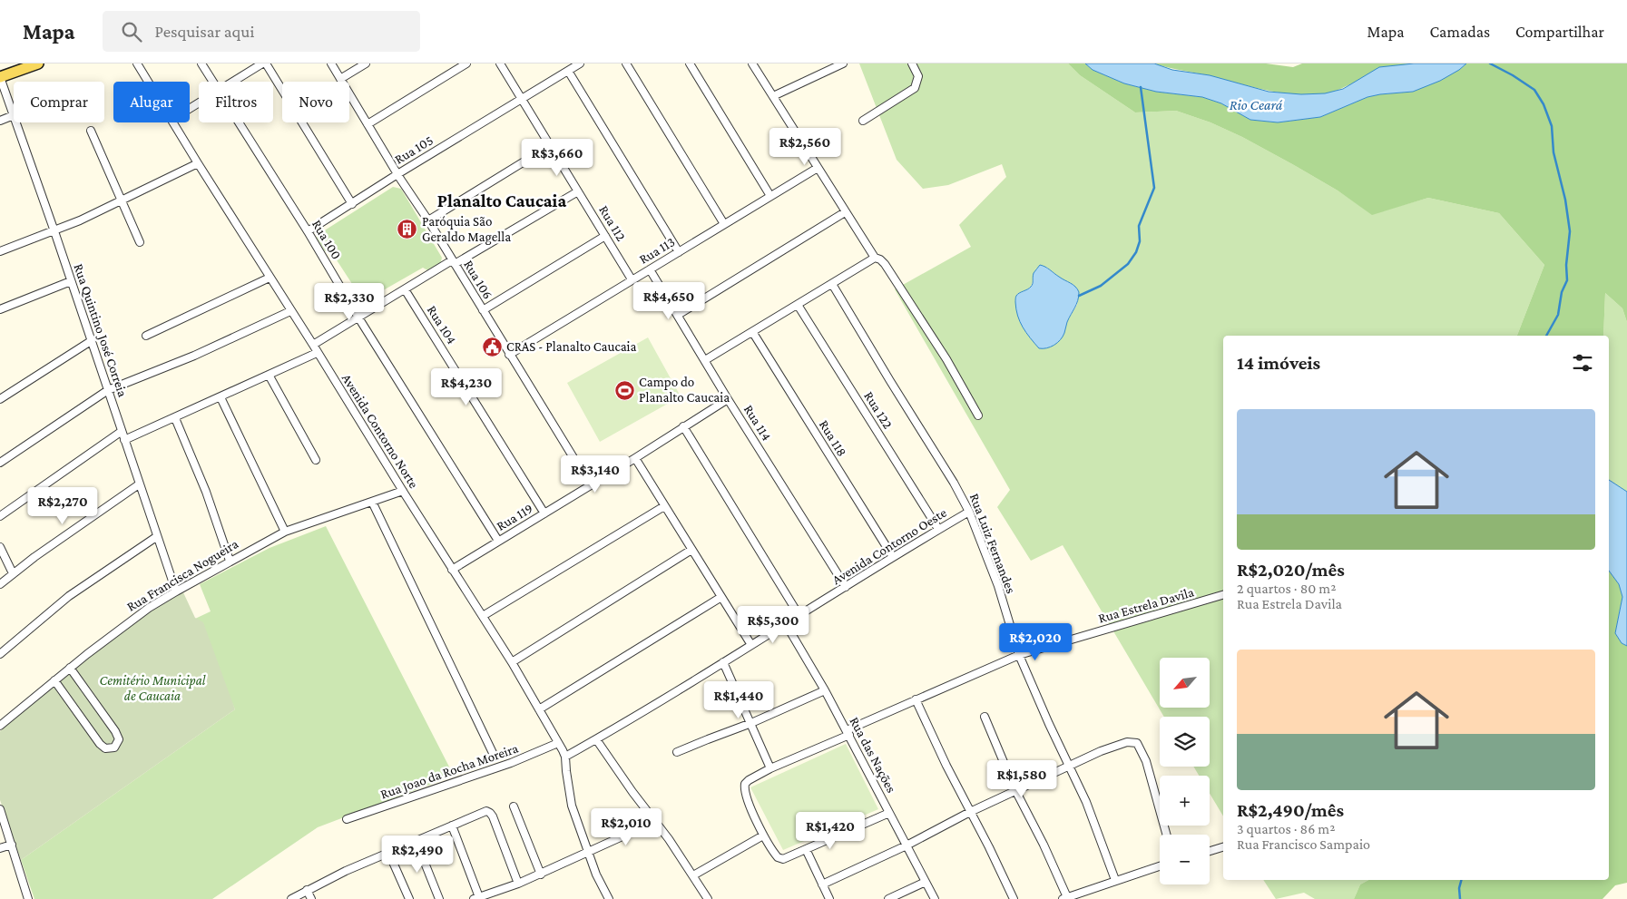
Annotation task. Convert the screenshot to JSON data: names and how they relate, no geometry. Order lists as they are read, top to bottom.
{
  "streets": {
    "street": [
      "Rua 105",
      "Rua 112",
      "Rua 100",
      "Rua 113",
      "Rua 106",
      "Rua 104",
      "Rua Quintino José Correia",
      "Rua 122",
      "Rua 114",
      "Avenida Contorno Norte",
      "Rua 118",
      "Rua 119",
      "Rua Luiz Fernandes",
      "Avenida Contorno Oeste",
      "Rua Francisca Nogueira",
      "Rua Estrela Davila",
      "Rua das Nações",
      "Rua Joao da Rocha Moreira"
    ]
  },
  "crossings": [
    ["Rua 105", "Rua 112"],
    ["Rua 105", "Rua 100"],
    ["Rua 105", "Rua 106"],
    ["Rua 112", "Rua 113"],
    ["Rua 100", "Rua 119"],
    ["Rua 113", "Rua 106"],
    ["Rua 113", "Rua 114"],
    ["Rua 106", "Rua 119"],
    ["Rua 104", "Rua 119"],
    ["Rua Quintino José Correia", "Rua Francisca Nogueira"],
    ["Rua 122", "Avenida Contorno Oeste"],
    ["Rua 114", "Rua 119"],
    ["Rua 114", "Avenida Contorno Oeste"],
    ["Avenida Contorno Norte", "Rua 119"],
    ["Avenida Contorno Norte", "Avenida Contorno Oeste"],
    ["Avenida Contorno Norte", "Rua Francisca Nogueira"],
    ["Avenida Contorno Norte", "Rua Joao da Rocha Moreira"],
    ["Rua 118", "Avenida Contorno Oeste"],
    ["Rua Luiz Fernandes", "Avenida Contorno Oeste"],
    ["Rua Luiz Fernandes", "Rua Estrela Davila"],
    ["Avenida Contorno Oeste", "Rua das Nações"],
    ["Rua Estrela Davila", "Rua das Nações"]
  ],
  "districts": ["Planalto Caucaia"],
  "water": ["Rio Ceará"],
  "parks": ["Cemitério Municipal de Caucaia"],
  "places": {
    "building": ["Paróquia São Geraldo Magella"],
    "public building": ["CRAS - Planalto Caucaia"],
    "sports": ["Campo do Planalto Caucaia"]
  },
  "north": "bottom left",
  "page": {
    "header": "Mapa",
    "search": "Pesquisar aqui",
    "nav": ["Mapa", "Camadas", "Compartilhar"],
    "chip": [
      "Comprar",
      "Alugar",
      "Filtros",
      "Novo"
    ],
    "price": [
      "R$2,560",
      "R$3,660",
      "R$4,650",
      "R$2,330",
      "R$4,230",
      "R$3,140",
      "R$2,270",
      "R$5,300",
      "R$2,020",
      "R$1,440",
      "R$1,580",
      "R$2,010",
      "R$1,420",
      "R$2,490"
    ],
    "heading": "14 imóveis",
    "list": [
      {
        "name": "R$2,020/mês",
        "note": "2 quartos · 80 m² · Rua Estrela Davila"
      },
      {
        "name": "R$2,490/mês",
        "note": "3 quartos · 86 m² · Rua Francisco Sampaio"
      }
    ],
    "map_buttons": ["+", "−"]
  }
}
